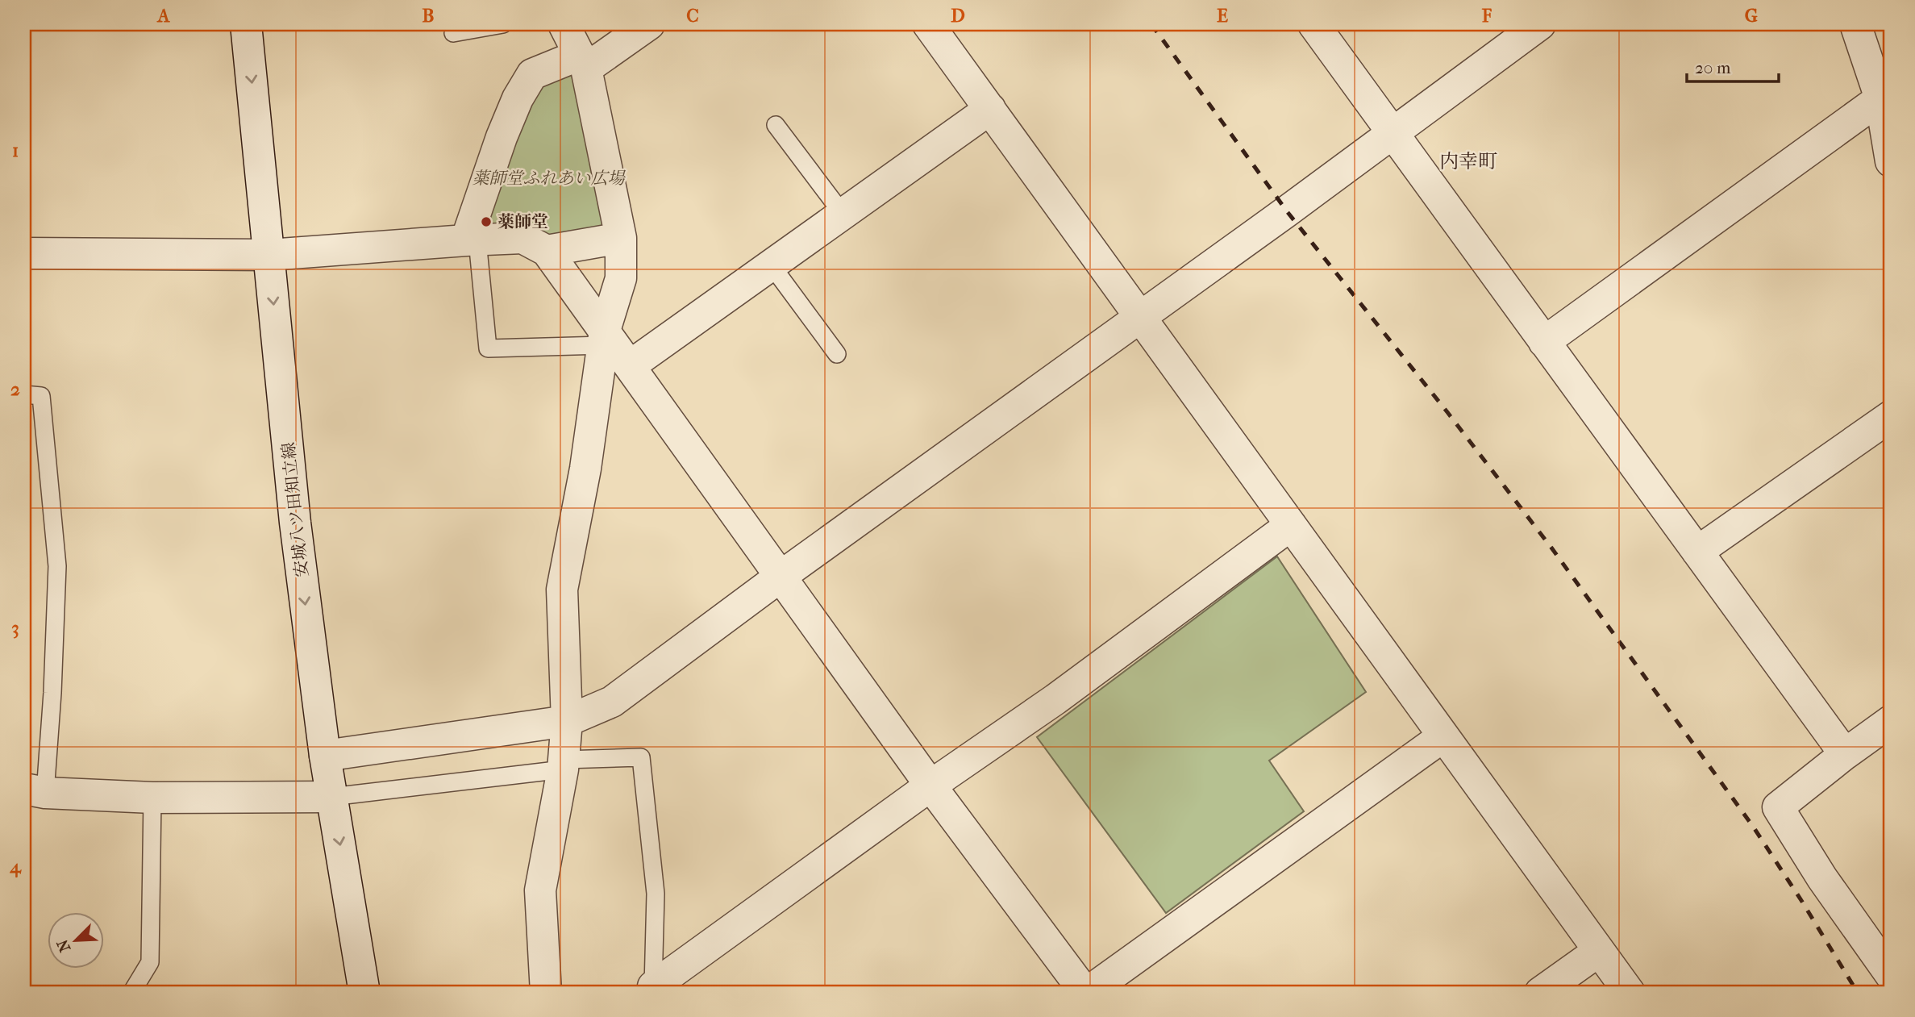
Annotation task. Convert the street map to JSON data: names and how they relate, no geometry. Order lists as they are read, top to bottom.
{
  "streets": {
    "street": ["安城八ツ田知立線"]
  },
  "districts": ["内幸町"],
  "parks": ["薬師堂ふれあい広場"],
  "places": ["薬師堂"],
  "scale_bar": "20 m",
  "north": "bottom left",
  "grid": {
    "columns": [
      "A",
      "B",
      "C",
      "D",
      "E",
      "F",
      "G"
    ],
    "rows": [
      "1",
      "2",
      "3",
      "4"
    ]
  }
}
